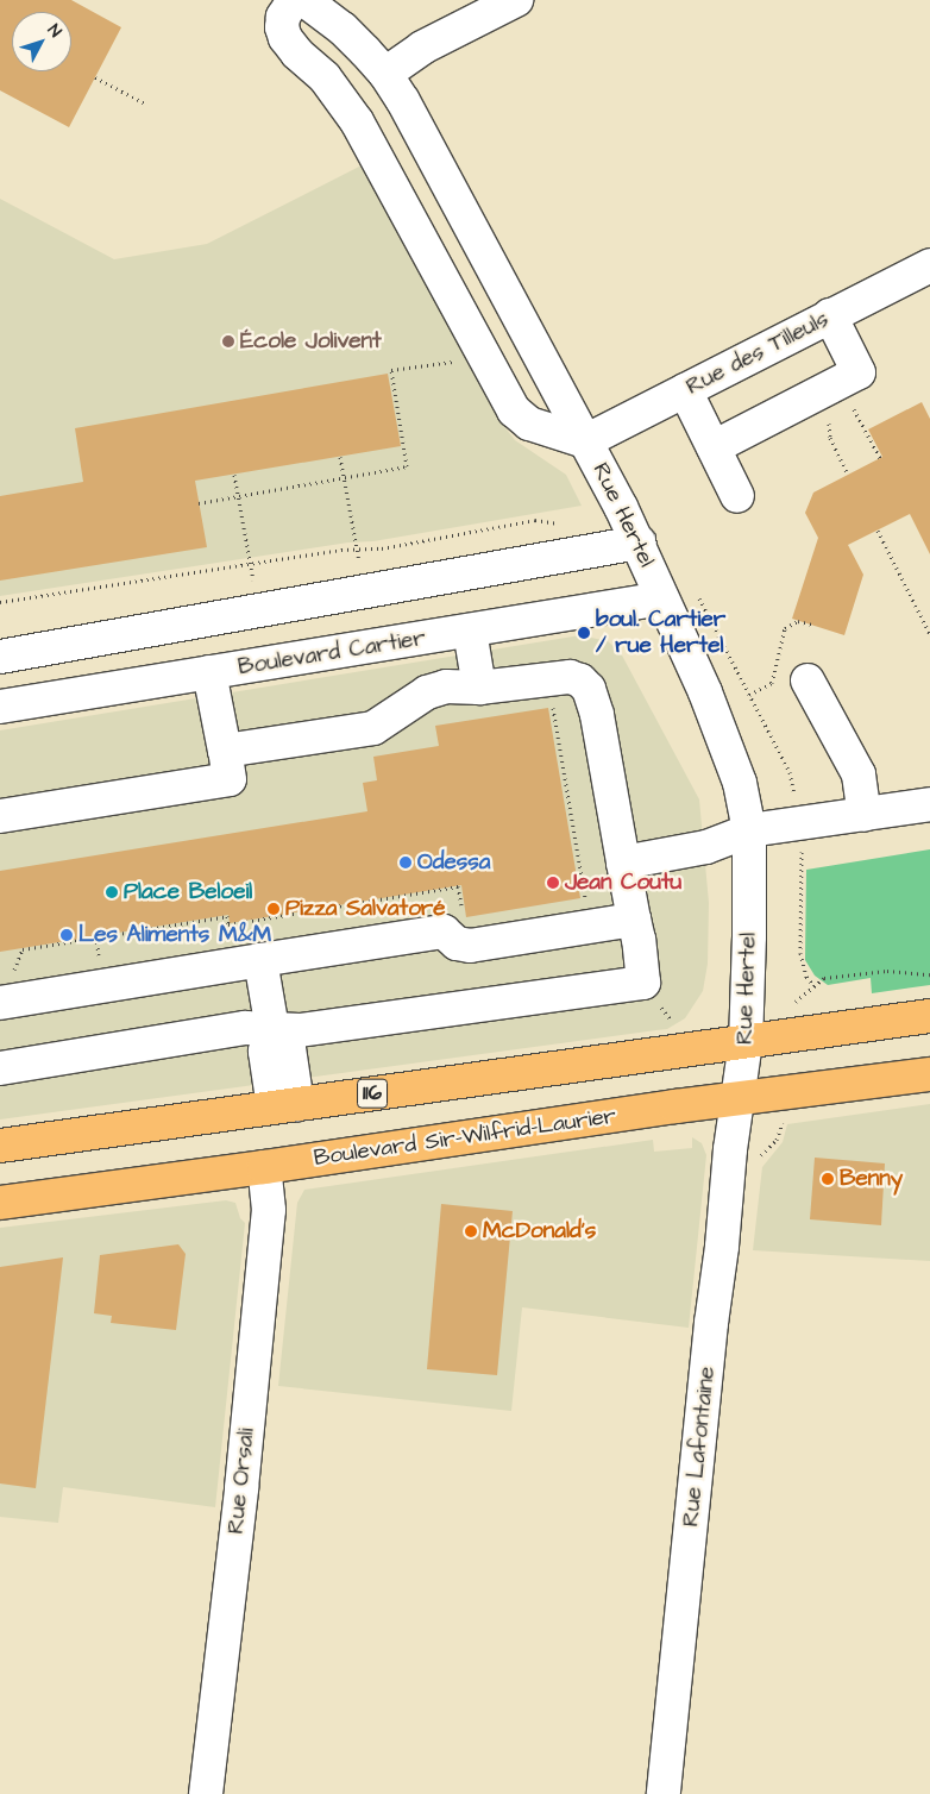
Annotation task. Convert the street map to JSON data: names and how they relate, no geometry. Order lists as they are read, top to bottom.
{
  "streets": {
    "main road": ["116", "Boulevard Sir-Wilfrid-Laurier"],
    "street": [
      "Rue des Tilleuls",
      "Rue Hertel",
      "Boulevard Cartier",
      "Rue Lafontaine",
      "Rue Orsali"
    ]
  },
  "crossings": [
    ["Rue des Tilleuls", "Rue Hertel"],
    ["Rue Hertel", "Boulevard Cartier"],
    ["Rue Hertel", "116"],
    ["Rue Hertel", "Boulevard Sir-Wilfrid-Laurier"],
    ["Rue Hertel", "Rue Lafontaine"],
    ["Boulevard Sir-Wilfrid-Laurier", "Rue Lafontaine"],
    ["Boulevard Sir-Wilfrid-Laurier", "Rue Orsali"]
  ],
  "places": [
    "École Jolivent",
    "boul. Cartier / rue Hertel",
    "Odessa",
    "Jean Coutu",
    "Place Beloeil",
    "Pizza Salvatoré",
    "Les Aliments M&M",
    "Benny",
    "McDonald's"
  ],
  "north": "top right"
}
